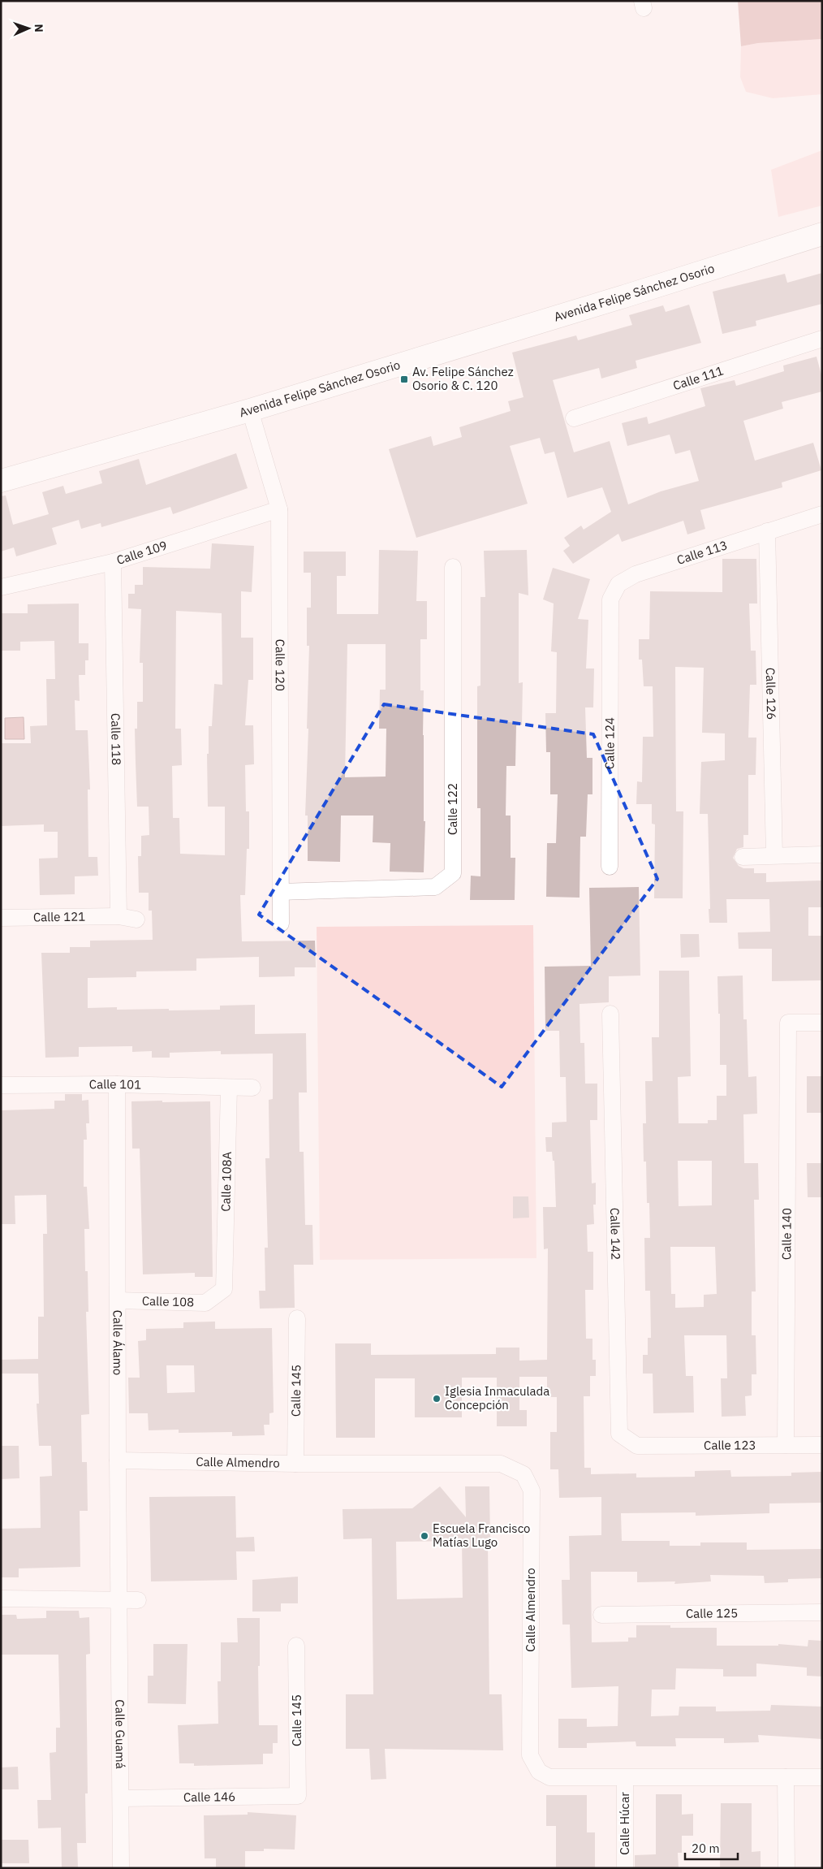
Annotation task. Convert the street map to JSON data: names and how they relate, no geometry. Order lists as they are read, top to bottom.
{
  "streets": {
    "street": [
      "Avenida Felipe Sánchez Osorio",
      "Calle 111",
      "Calle 109",
      "Calle 113",
      "Calle 120",
      "Calle 126",
      "Calle 118",
      "Calle 124",
      "Calle 122",
      "Calle 121",
      "Calle 101",
      "Calle 108A",
      "Calle 142",
      "Calle 140",
      "Calle 108",
      "Calle Álamo",
      "Calle 145",
      "Calle 123",
      "Calle Almendro",
      "Calle 125",
      "Calle Guamá",
      "Calle 146",
      "Calle Húcar"
    ]
  },
  "crossings": [
    ["Avenida Felipe Sánchez Osorio", "Calle 120"],
    ["Calle 109", "Calle 120"],
    ["Calle 109", "Calle 118"],
    ["Calle 113", "Calle 126"],
    ["Calle 113", "Calle 124"],
    ["Calle 120", "Calle 122"],
    ["Calle 118", "Calle 121"],
    ["Calle 101", "Calle 108A"],
    ["Calle 101", "Calle Álamo"],
    ["Calle 108A", "Calle 108"],
    ["Calle 142", "Calle 123"],
    ["Calle 140", "Calle 123"],
    ["Calle 108", "Calle Álamo"],
    ["Calle Álamo", "Calle Almendro"],
    ["Calle Álamo", "Calle Guamá"],
    ["Calle 145", "Calle Almendro"],
    ["Calle 145", "Calle 146"],
    ["Calle Almendro", "Calle Húcar"],
    ["Calle Guamá", "Calle 146"]
  ],
  "places": {
    "transit": ["Av. Felipe Sánchez Osorio & C. 120"],
    "other": ["Iglesia Inmaculada Concepción", "Escuela Francisco Matías Lugo"]
  },
  "scale_bar": "20 m",
  "north": "right"
}
